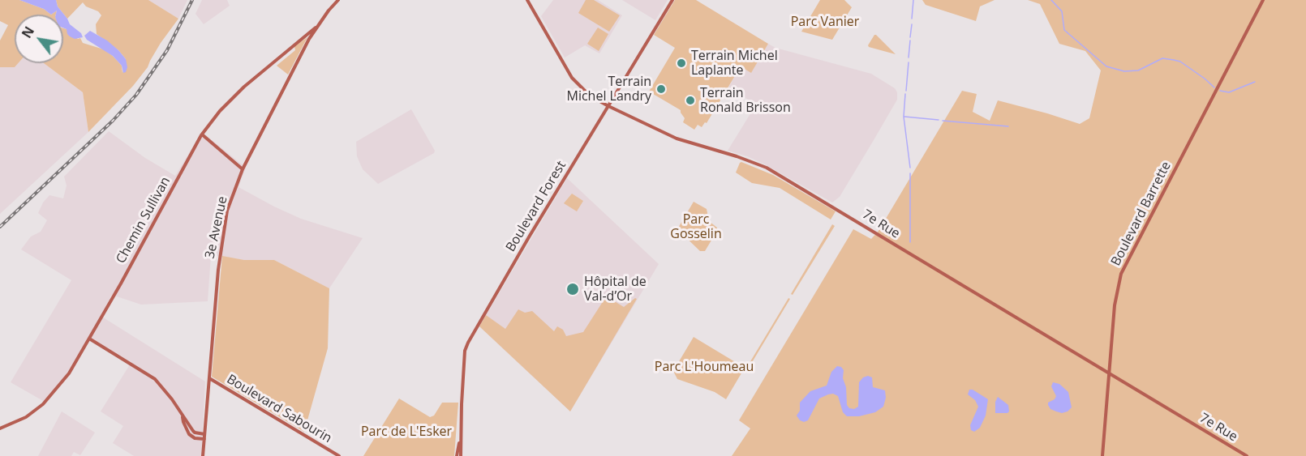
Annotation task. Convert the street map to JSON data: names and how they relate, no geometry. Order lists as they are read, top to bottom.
{
  "streets": {
    "street": [
      "Boulevard Forest",
      "Boulevard Barrette",
      "Chemin Sullivan",
      "7e Rue",
      "3e Avenue",
      "Boulevard Sabourin"
    ]
  },
  "crossings": [
    ["Boulevard Forest", "7e Rue"],
    ["Boulevard Barrette", "7e Rue"],
    ["Chemin Sullivan", "3e Avenue"],
    ["3e Avenue", "Boulevard Sabourin"]
  ],
  "parks": [
    "Parc Vanier",
    "Parc Gosselin",
    "Parc L'Houmeau",
    "Parc de L'Esker"
  ],
  "places": [
    "Terrain Michel Laplante",
    "Terrain Michel Landry",
    "Terrain Ronald Brisson",
    "Hôpital de Val-d’Or"
  ],
  "north": "top left"
}
